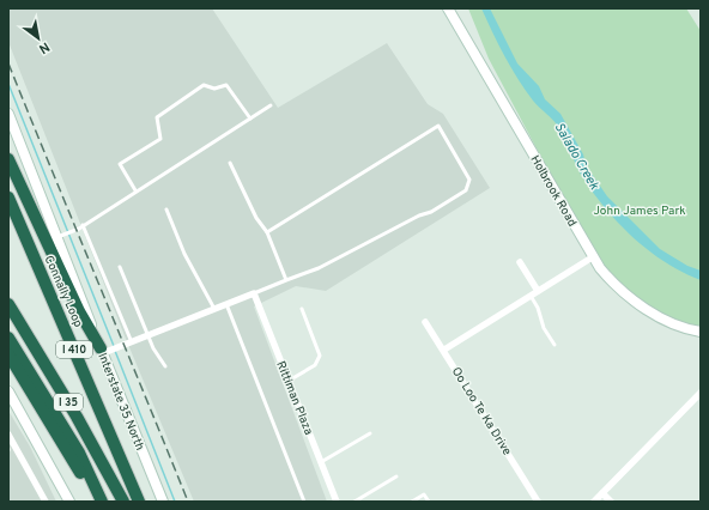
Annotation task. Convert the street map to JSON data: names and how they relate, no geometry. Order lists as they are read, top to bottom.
{
  "streets": {
    "highway": ["Connally Loop", "I 410", "I 35"],
    "main road": ["Holbrook Road", "Interstate 35 North"],
    "street": ["Rittiman Plaza", "Oo Loo Te Ka Drive"]
  },
  "water": ["Salado Creek"],
  "parks": ["John James Park"],
  "north": "bottom right"
}
